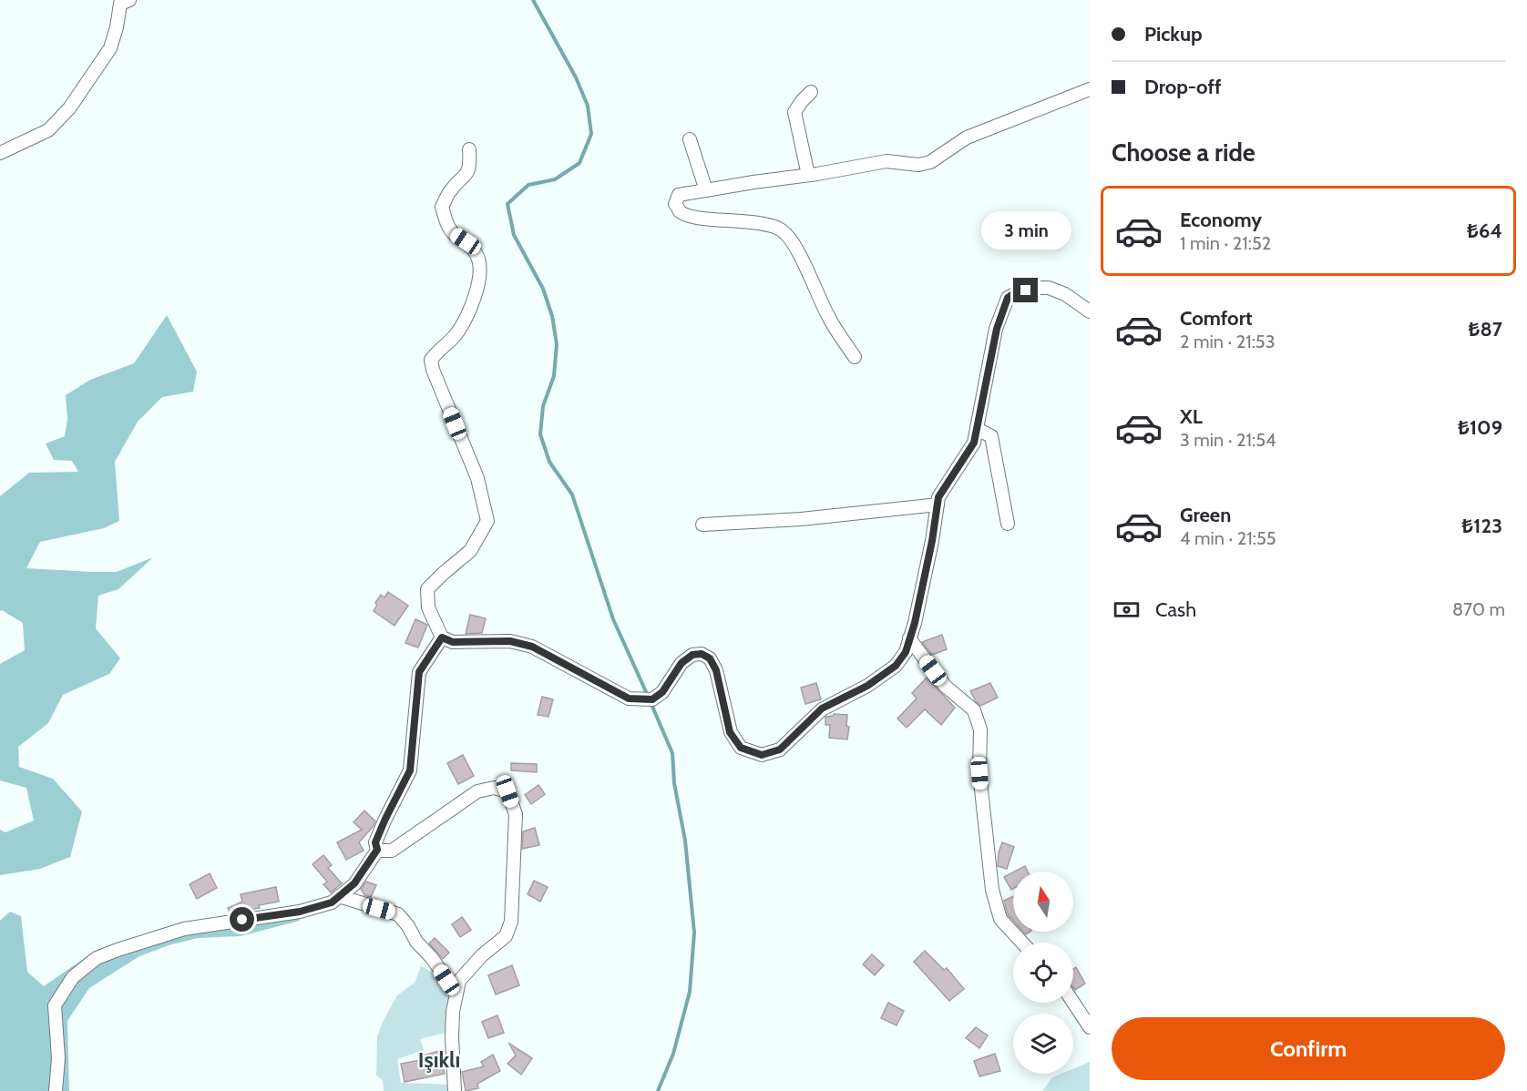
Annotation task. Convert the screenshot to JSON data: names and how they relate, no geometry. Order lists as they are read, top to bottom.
{
  "districts": ["Işıklı"],
  "north": "top",
  "page": {
    "banner": ["Pickup", "Drop-off"],
    "heading": "Choose a ride",
    "list": [
      {
        "name": "Economy",
        "note": "1 min · 21:52",
        "value": "₺64"
      },
      {
        "name": "Comfort",
        "note": "2 min · 21:53",
        "value": "₺87"
      },
      {
        "name": "XL",
        "note": "3 min · 21:54",
        "value": "₺109"
      },
      {
        "name": "Green",
        "note": "4 min · 21:55",
        "value": "₺123"
      }
    ],
    "bubble": "3 min",
    "pay": ["Cash", "870 m"],
    "buttons": "Confirm"
  }
}
